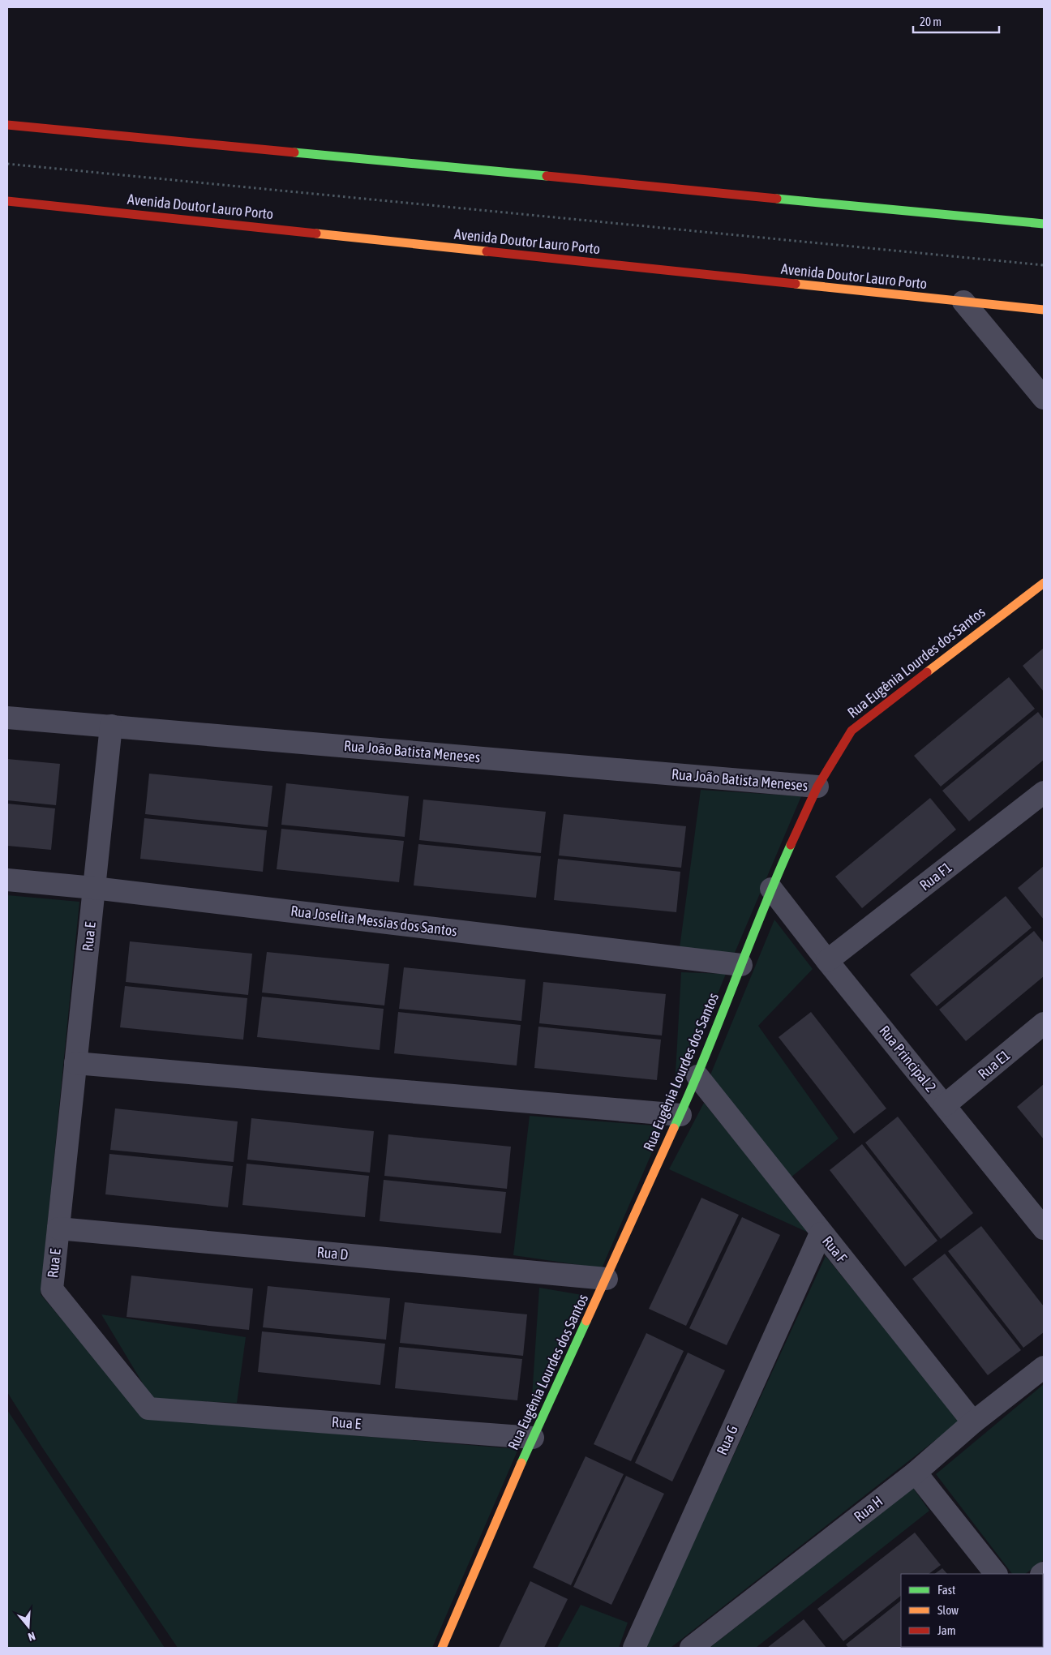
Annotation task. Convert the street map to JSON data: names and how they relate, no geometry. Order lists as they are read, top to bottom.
{
  "streets": {
    "main road": ["Avenida Doutor Lauro Porto", "Rua Eugênia Lourdes dos Santos"],
    "street": [
      "Rua João Batista Meneses",
      "Rua F1",
      "Rua Joselita Messias dos Santos",
      "Rua E",
      "Rua Principal 2",
      "Rua E1",
      "Rua F",
      "Rua D",
      "Rua G",
      "Rua H"
    ]
  },
  "crossings": [
    ["Rua Eugênia Lourdes dos Santos", "Rua João Batista Meneses"],
    ["Rua Eugênia Lourdes dos Santos", "Rua Joselita Messias dos Santos"],
    ["Rua Eugênia Lourdes dos Santos", "Rua E"],
    ["Rua Eugênia Lourdes dos Santos", "Rua Principal 2"],
    ["Rua Eugênia Lourdes dos Santos", "Rua F"],
    ["Rua Eugênia Lourdes dos Santos", "Rua D"],
    ["Rua João Batista Meneses", "Rua E"],
    ["Rua F1", "Rua Principal 2"],
    ["Rua Joselita Messias dos Santos", "Rua E"],
    ["Rua E", "Rua D"],
    ["Rua Principal 2", "Rua E1"],
    ["Rua F", "Rua G"],
    ["Rua F", "Rua H"]
  ],
  "legend": ["Fast", "Slow", "Jam"],
  "scale_bar": "20 m",
  "north": "bottom"
}
